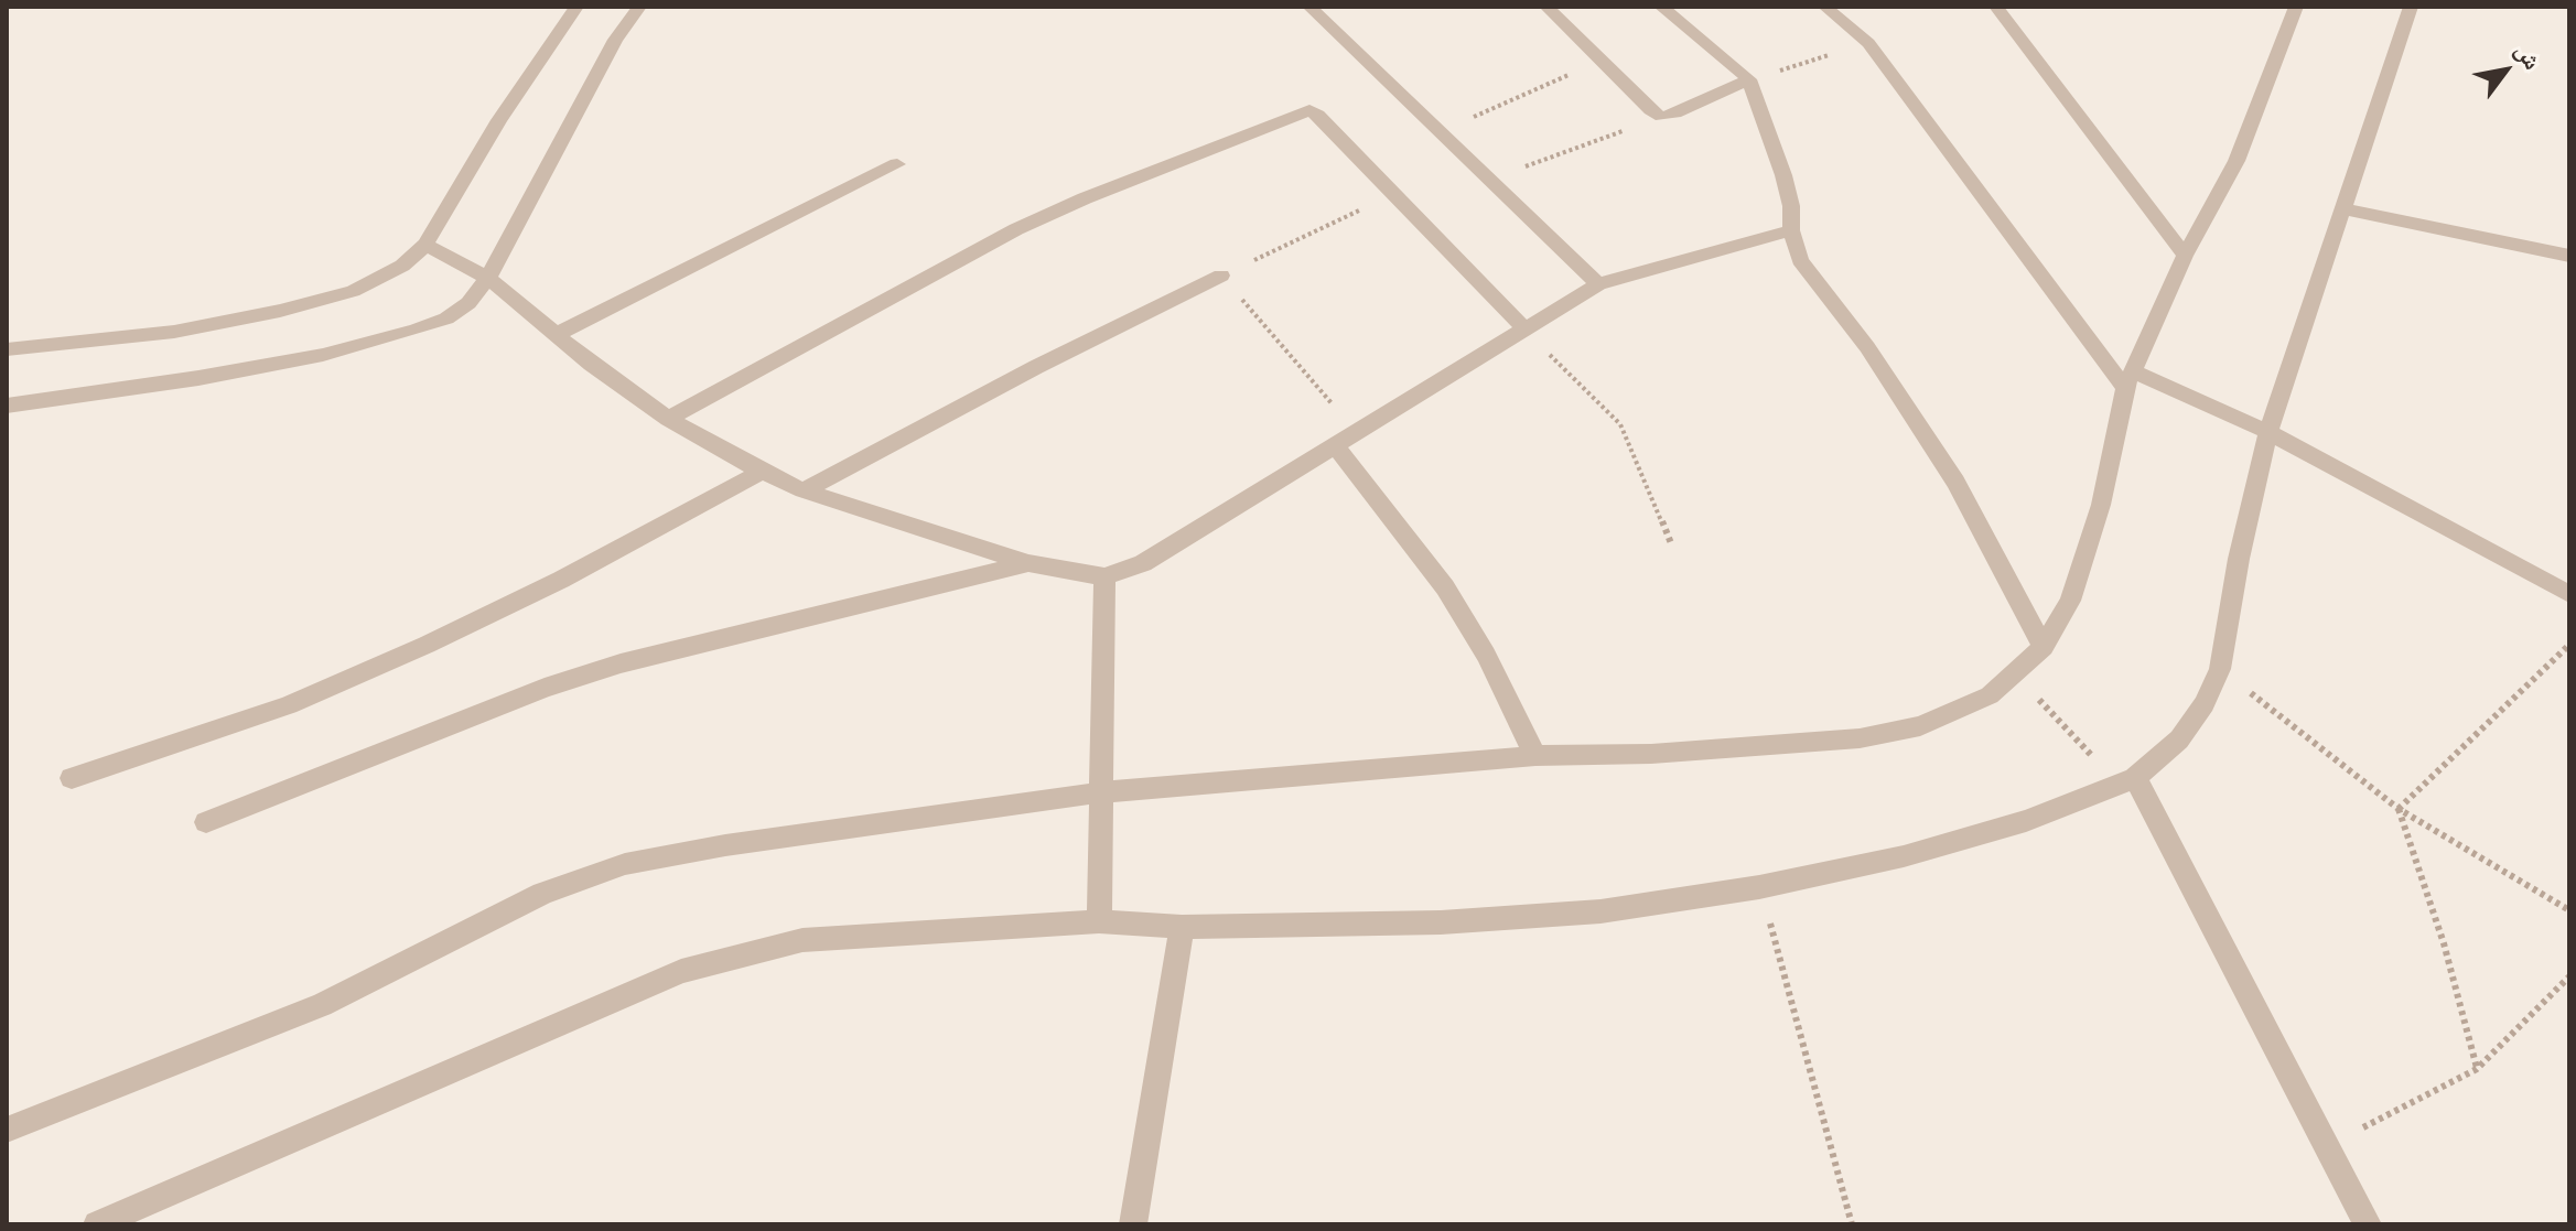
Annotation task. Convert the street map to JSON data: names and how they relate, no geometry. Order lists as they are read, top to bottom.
{
  "north": "top right"
}
